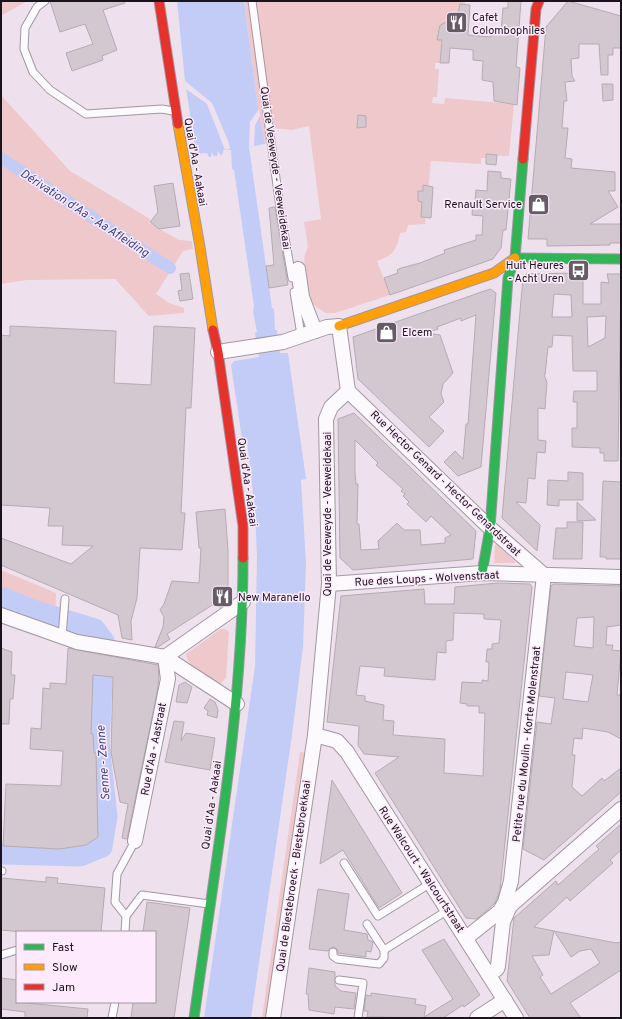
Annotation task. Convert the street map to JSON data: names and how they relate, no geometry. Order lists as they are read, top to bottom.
{
  "streets": {
    "street": [
      "Quai d'Aa - Aakaai",
      "Quai de Veeweyde - Veeweidekaai",
      "Rue Hector Genard - Hector Genardstraat",
      "Rue des Loups - Wolvenstraat",
      "Petite rue du Moulin - Korte Molenstraat",
      "Rue d'Aa - Aastraat",
      "Rue Walcourt - Walcourtstraat",
      "Quai de Biestebroeck - Biestebroekkaai"
    ]
  },
  "crossings": [
    ["Quai de Veeweyde - Veeweidekaai", "Rue Hector Genard - Hector Genardstraat"],
    ["Quai de Veeweyde - Veeweidekaai", "Rue des Loups - Wolvenstraat"],
    ["Quai de Veeweyde - Veeweidekaai", "Rue Walcourt - Walcourtstraat"],
    ["Quai de Veeweyde - Veeweidekaai", "Quai de Biestebroeck - Biestebroekkaai"],
    ["Rue Hector Genard - Hector Genardstraat", "Rue des Loups - Wolvenstraat"],
    ["Rue Hector Genard - Hector Genardstraat", "Petite rue du Moulin - Korte Molenstraat"],
    ["Rue des Loups - Wolvenstraat", "Petite rue du Moulin - Korte Molenstraat"],
    ["Petite rue du Moulin - Korte Molenstraat", "Rue Walcourt - Walcourtstraat"],
    ["Rue Walcourt - Walcourtstraat", "Quai de Biestebroeck - Biestebroekkaai"]
  ],
  "water": ["Dérivation d'Aa - Aa Afleiding", "Senne - Zenne"],
  "places": {
    "restaurant": ["Cafet Colombophiles", "New Maranello"],
    "shop": ["Renault Service", "Elcem"],
    "bus stop": ["Huit Heures - Acht Uren"]
  },
  "legend": ["Fast", "Slow", "Jam"]
}
